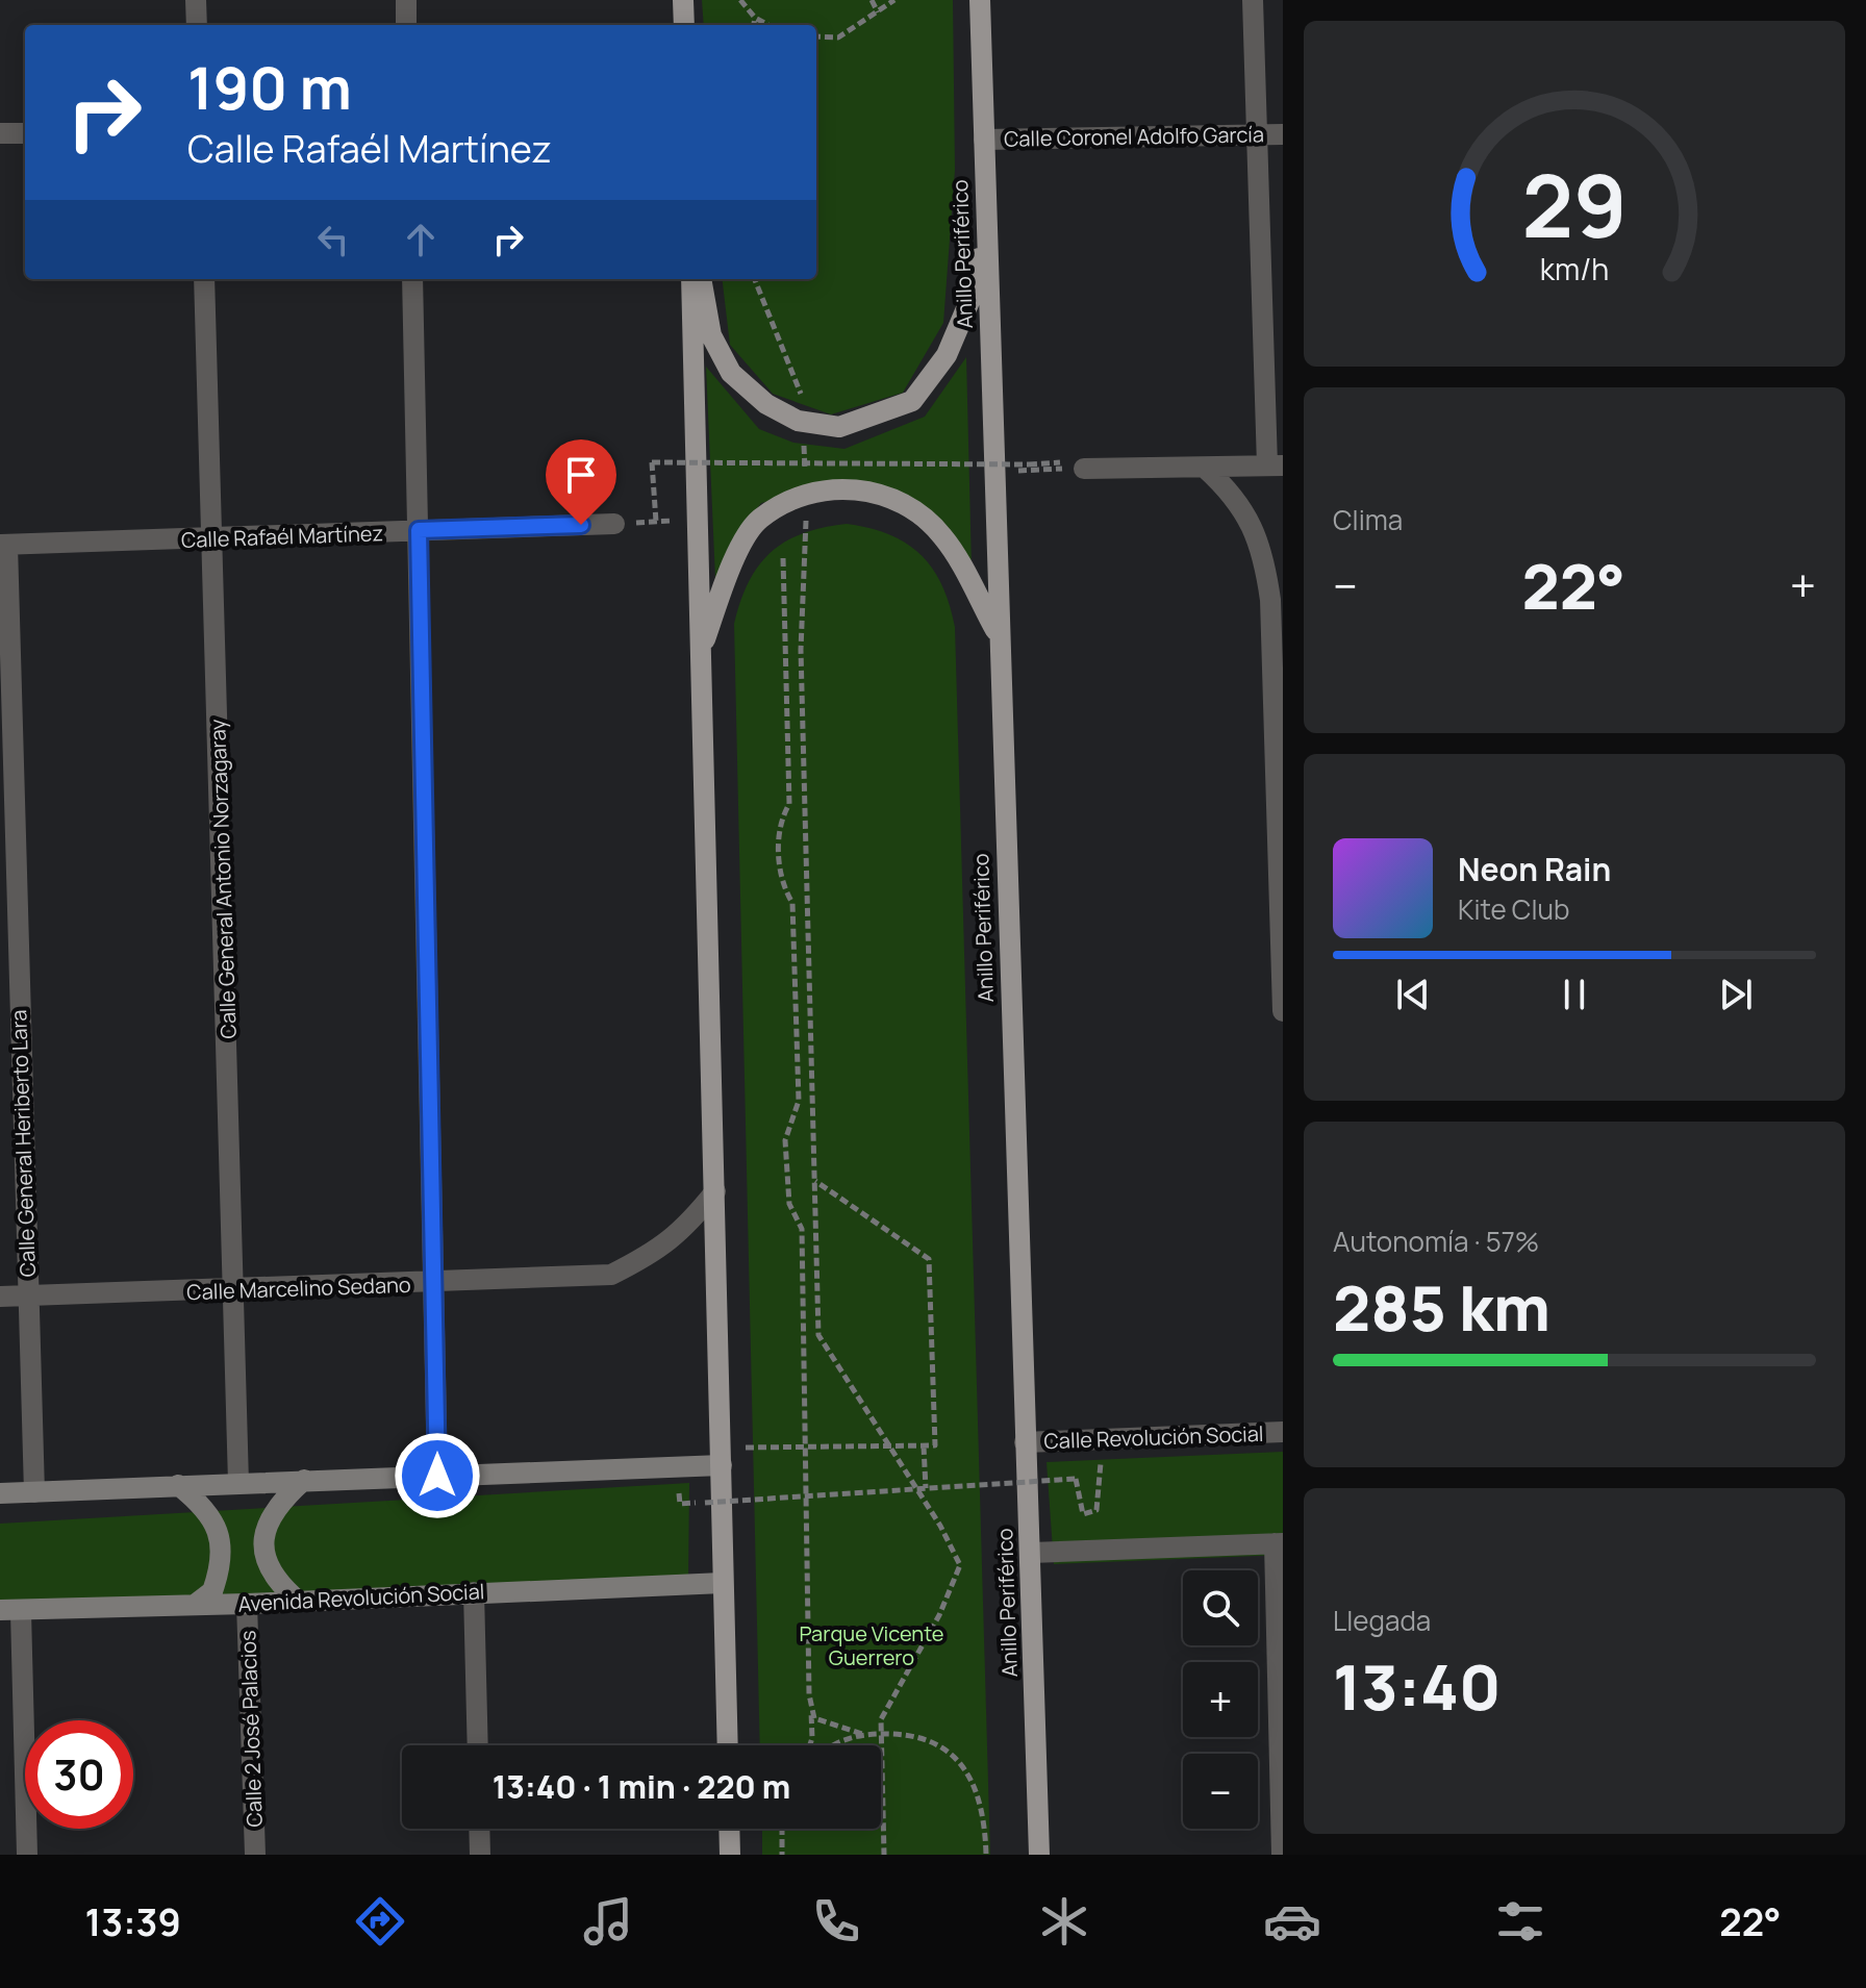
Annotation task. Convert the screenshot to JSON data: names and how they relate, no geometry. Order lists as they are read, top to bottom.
{
  "streets": {
    "main road": ["Anillo Periférico"],
    "street": [
      "Calle Coronel Adolfo García",
      "Calle Rafaél Martínez",
      "Calle General Antonio Norzagaray",
      "Calle General Heriberto Lara",
      "Calle Marcelino Sedano",
      "Calle Revolución Social",
      "Avenida Revolución Social",
      "Calle 2 José Palacios"
    ]
  },
  "crossings": [
    ["Calle Coronel Adolfo García", "Anillo Periférico"],
    ["Anillo Periférico", "Calle Revolución Social"],
    ["Calle Rafaél Martínez", "Calle General Antonio Norzagaray"],
    ["Calle Rafaél Martínez", "Calle General Heriberto Lara"],
    ["Calle General Antonio Norzagaray", "Calle Marcelino Sedano"],
    ["Calle General Heriberto Lara", "Calle Marcelino Sedano"],
    ["Avenida Revolución Social", "Calle 2 José Palacios"]
  ],
  "parks": ["Parque Vicente Guerrero"],
  "page": {
    "turn": ["190 m", "Calle Rafaél Martínez"],
    "tile": [
      "Clima",
      ["Autonomía · 57%", "285 km"],
      ["Llegada", "13:40"]
    ],
    "heat": ["−", "22°", "+"],
    "song": ["Neon Rain", "Kite Club"],
    "map_buttons": ["+", "−"],
    "limit": "30",
    "trip": "13:40 · 1 min · 220 m",
    "tabs": ["13:39", "22°"],
    "gauge": ["29", "km/h"]
  }
}
